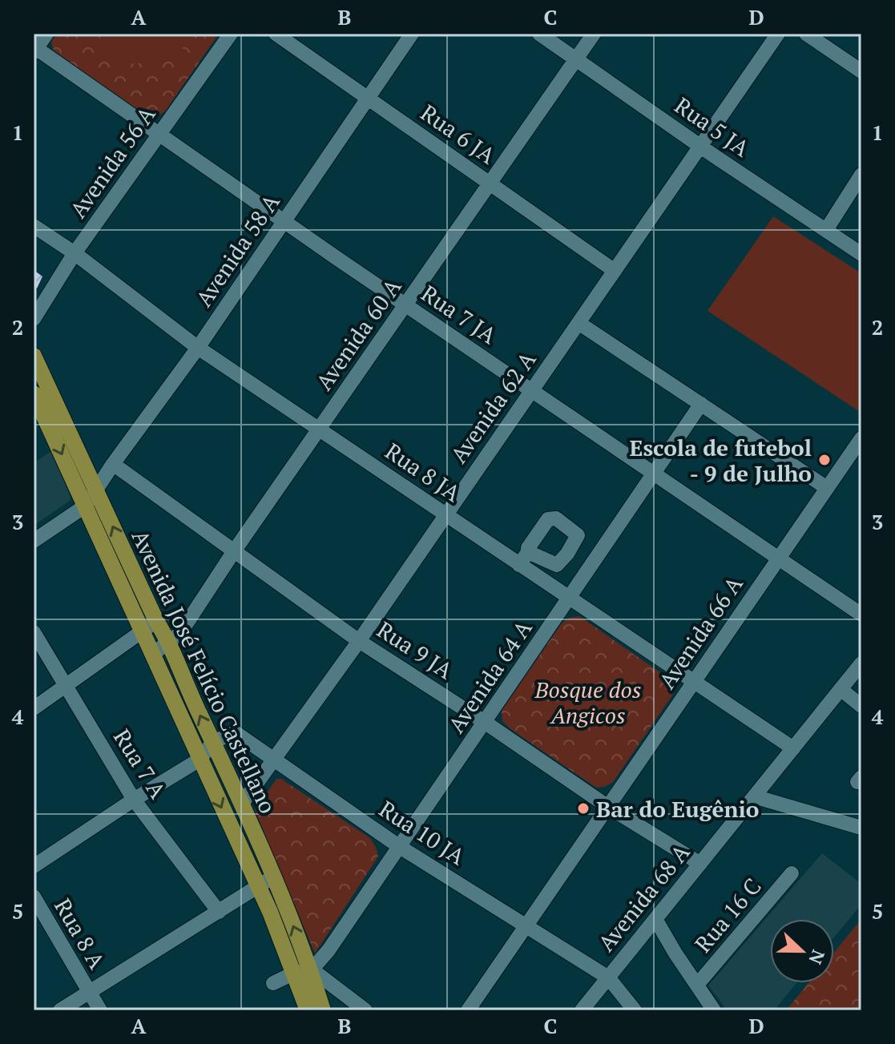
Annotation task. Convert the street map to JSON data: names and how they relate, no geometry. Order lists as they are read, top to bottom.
{
  "streets": {
    "main road": ["Avenida José Felício Castellano"],
    "street": [
      "Rua 5 JA",
      "Rua 6 JA",
      "Avenida 56 A",
      "Avenida 58 A",
      "Rua 7 JA",
      "Avenida 60 A",
      "Avenida 62 A",
      "Rua 8 JA",
      "Avenida 66 A",
      "Rua 9 JA",
      "Avenida 64 A",
      "Rua 7 A",
      "Rua 10 JA",
      "Avenida 68 A",
      "Rua 16 C",
      "Rua 8 A"
    ]
  },
  "crossings": [
    ["Rua 5 JA", "Avenida 60 A"],
    ["Rua 5 JA", "Avenida 62 A"],
    ["Rua 6 JA", "Avenida 58 A"],
    ["Rua 6 JA", "Avenida 60 A"],
    ["Rua 6 JA", "Avenida 62 A"],
    ["Avenida 56 A", "Rua 7 JA"],
    ["Avenida 56 A", "Rua 8 JA"],
    ["Avenida 58 A", "Rua 7 JA"],
    ["Avenida 58 A", "Rua 8 JA"],
    ["Avenida 58 A", "Rua 9 JA"],
    ["Avenida 58 A", "Avenida José Felício Castellano"],
    ["Rua 7 JA", "Avenida 60 A"],
    ["Rua 7 JA", "Avenida 62 A"],
    ["Rua 7 JA", "Avenida 66 A"],
    ["Rua 7 JA", "Avenida 64 A"],
    ["Avenida 60 A", "Rua 8 JA"],
    ["Avenida 60 A", "Rua 9 JA"],
    ["Avenida 60 A", "Avenida José Felício Castellano"],
    ["Avenida 62 A", "Rua 8 JA"],
    ["Avenida 62 A", "Rua 9 JA"],
    ["Avenida 62 A", "Avenida José Felício Castellano"],
    ["Avenida 62 A", "Rua 10 JA"],
    ["Rua 8 JA", "Avenida 66 A"],
    ["Rua 8 JA", "Avenida 64 A"],
    ["Rua 8 JA", "Avenida 68 A"],
    ["Avenida 66 A", "Rua 9 JA"],
    ["Avenida 66 A", "Rua 10 JA"],
    ["Rua 9 JA", "Avenida 64 A"],
    ["Rua 9 JA", "Avenida 68 A"],
    ["Avenida José Felício Castellano", "Avenida 64 A"],
    ["Avenida José Felício Castellano", "Rua 10 JA"],
    ["Avenida 64 A", "Rua 10 JA"],
    ["Rua 10 JA", "Avenida 68 A"]
  ],
  "parks": ["Bosque dos Angicos"],
  "places": ["Escola de futebol - 9 de Julho", "Bar do Eugênio"],
  "north": "right",
  "grid": {
    "columns": [
      "A",
      "B",
      "C",
      "D"
    ],
    "rows": [
      "1",
      "2",
      "3",
      "4",
      "5"
    ]
  }
}
